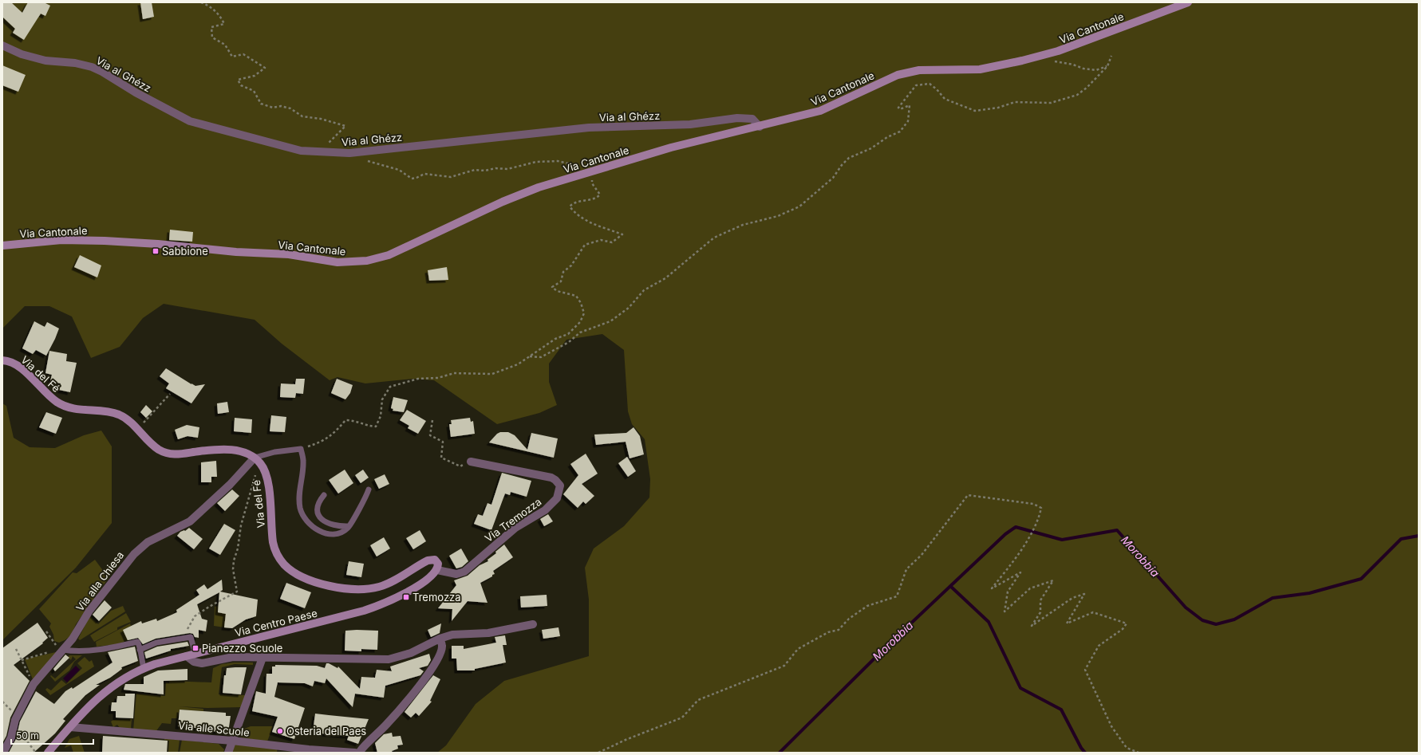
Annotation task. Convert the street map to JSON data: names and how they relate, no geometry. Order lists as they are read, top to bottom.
{
  "streets": {
    "street": [
      "Via Cantonale",
      "Via al Ghézz",
      "Via del Fé",
      "Via Tremozza",
      "Via alla Chiesa",
      "Via Centro Paese",
      "Via alle Scuole"
    ]
  },
  "crossings": [
    ["Via Cantonale", "Via al Ghézz"],
    ["Via del Fé", "Via Tremozza"],
    ["Via del Fé", "Via alla Chiesa"],
    ["Via del Fé", "Via Centro Paese"],
    ["Via Tremozza", "Via Centro Paese"],
    ["Via Centro Paese", "Via alle Scuole"]
  ],
  "water": ["Morobbia"],
  "places": {
    "transit": ["Sabbione", "Tremozza", "Pianezzo Scuole"],
    "other": ["Osteria del Paes"]
  },
  "scale_bar": "50 m"
}
